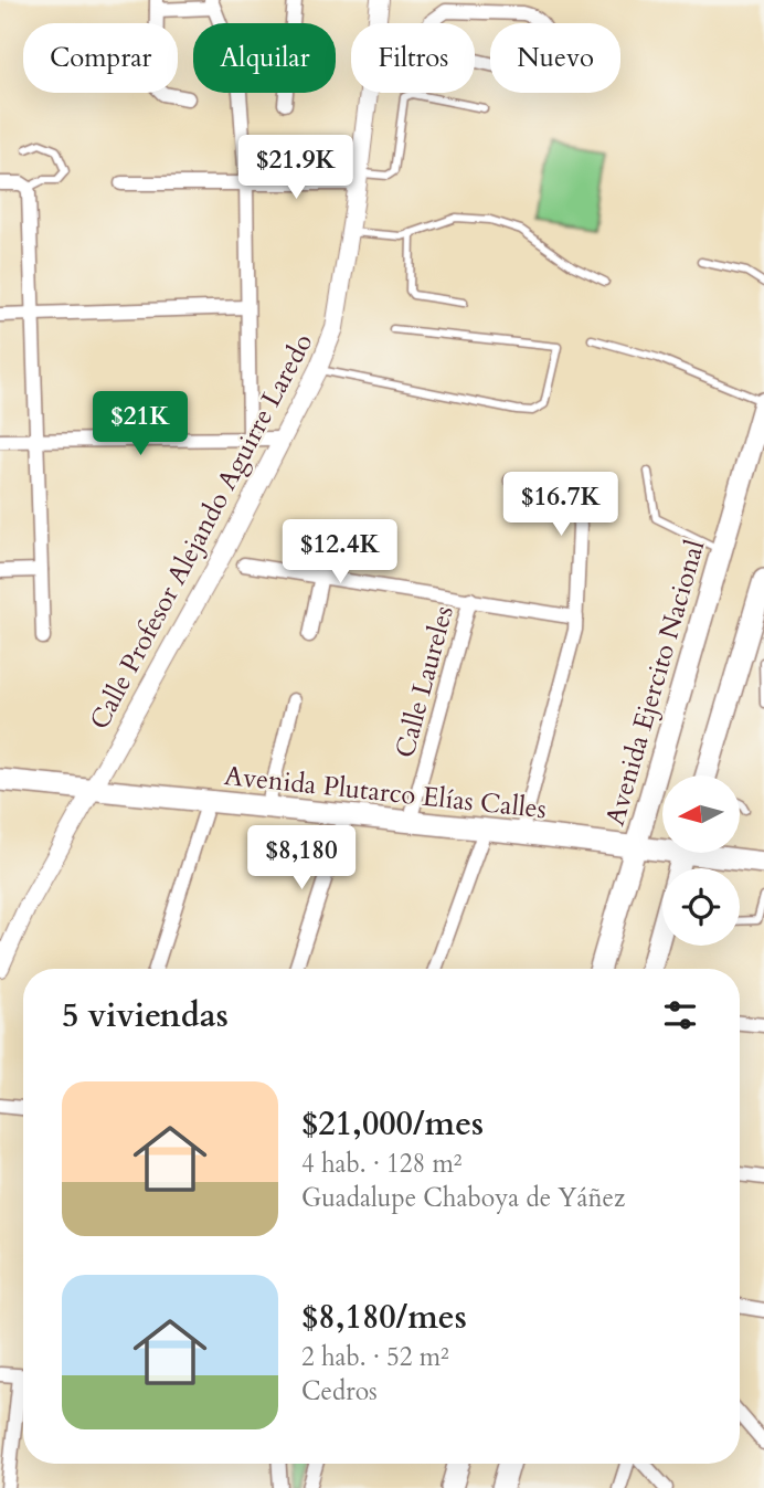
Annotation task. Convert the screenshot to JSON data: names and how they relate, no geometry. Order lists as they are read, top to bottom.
{
  "streets": {
    "main road": ["Avenida Ejercito Nacional", "Avenida Plutarco Elías Calles"],
    "street": ["Calle Profesor Alejando Aguirre Laredo", "Calle Laureles"]
  },
  "crossings": [
    ["Calle Profesor Alejando Aguirre Laredo", "Avenida Plutarco Elías Calles"],
    ["Calle Laureles", "Avenida Plutarco Elías Calles"],
    ["Avenida Ejercito Nacional", "Avenida Plutarco Elías Calles"]
  ],
  "north": "left",
  "page": {
    "chip": [
      "Comprar",
      "Alquilar",
      "Filtros",
      "Nuevo"
    ],
    "price": [
      "$21.9K",
      "$21K",
      "$16.7K",
      "$12.4K",
      "$8,180"
    ],
    "heading": "5 viviendas",
    "list": [
      {
        "name": "$21,000/mes",
        "note": "4 hab. · 128 m² · Guadalupe Chaboya de Yáñez"
      },
      {
        "name": "$8,180/mes",
        "note": "2 hab. · 52 m² · Cedros"
      }
    ]
  }
}
